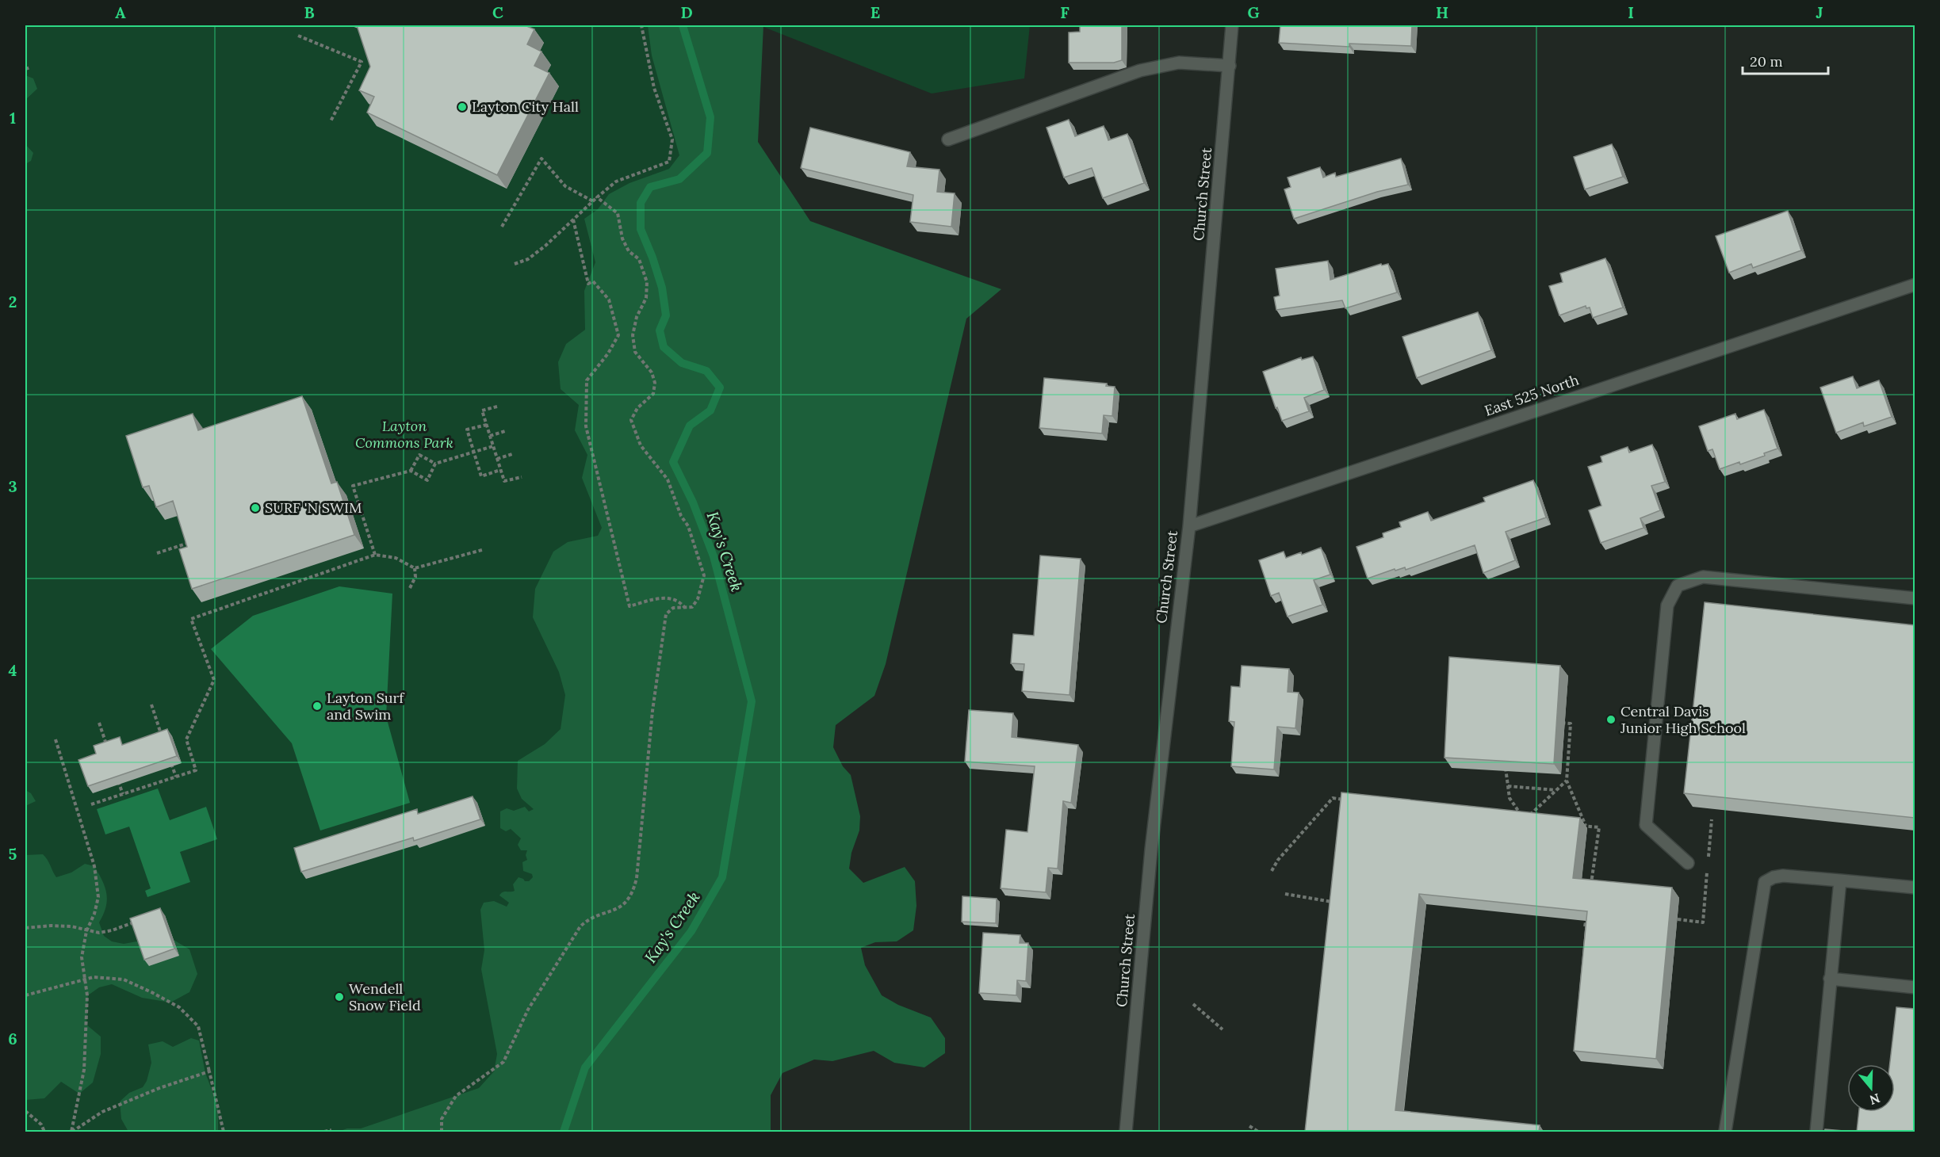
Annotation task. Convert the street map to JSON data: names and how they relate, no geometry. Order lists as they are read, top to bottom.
{
  "streets": {
    "street": ["Church Street", "East 525 North"]
  },
  "crossings": [
    ["Church Street", "East 525 North"]
  ],
  "water": ["Kay's Creek"],
  "parks": ["Layton Commons Park"],
  "places": [
    "Layton City Hall",
    "SURF 'N SWIM",
    "Layton Surf and Swim",
    "Central Davis Junior High School",
    "Wendell Snow Field"
  ],
  "scale_bar": "20 m",
  "north": "bottom",
  "grid": {
    "columns": [
      "A",
      "B",
      "C",
      "D",
      "E",
      "F",
      "G",
      "H",
      "I",
      "J"
    ],
    "rows": [
      "1",
      "2",
      "3",
      "4",
      "5",
      "6"
    ]
  }
}
